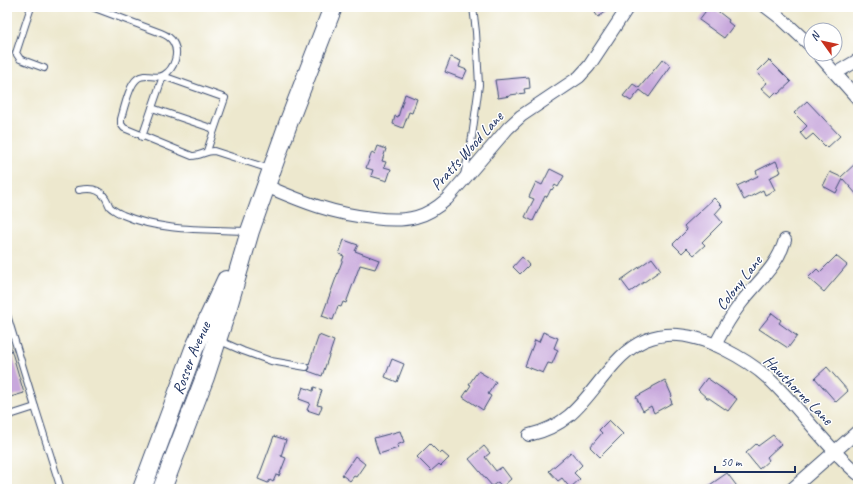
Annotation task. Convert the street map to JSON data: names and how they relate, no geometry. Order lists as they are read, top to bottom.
{
  "streets": {
    "main road": ["Rosser Avenue"],
    "street": ["Pratts Wood Lane", "Colony Lane", "Hawthorne Lane"]
  },
  "crossings": [
    ["Pratts Wood Lane", "Rosser Avenue"],
    ["Colony Lane", "Hawthorne Lane"]
  ],
  "scale_bar": "50 m",
  "north": "top left"
}
